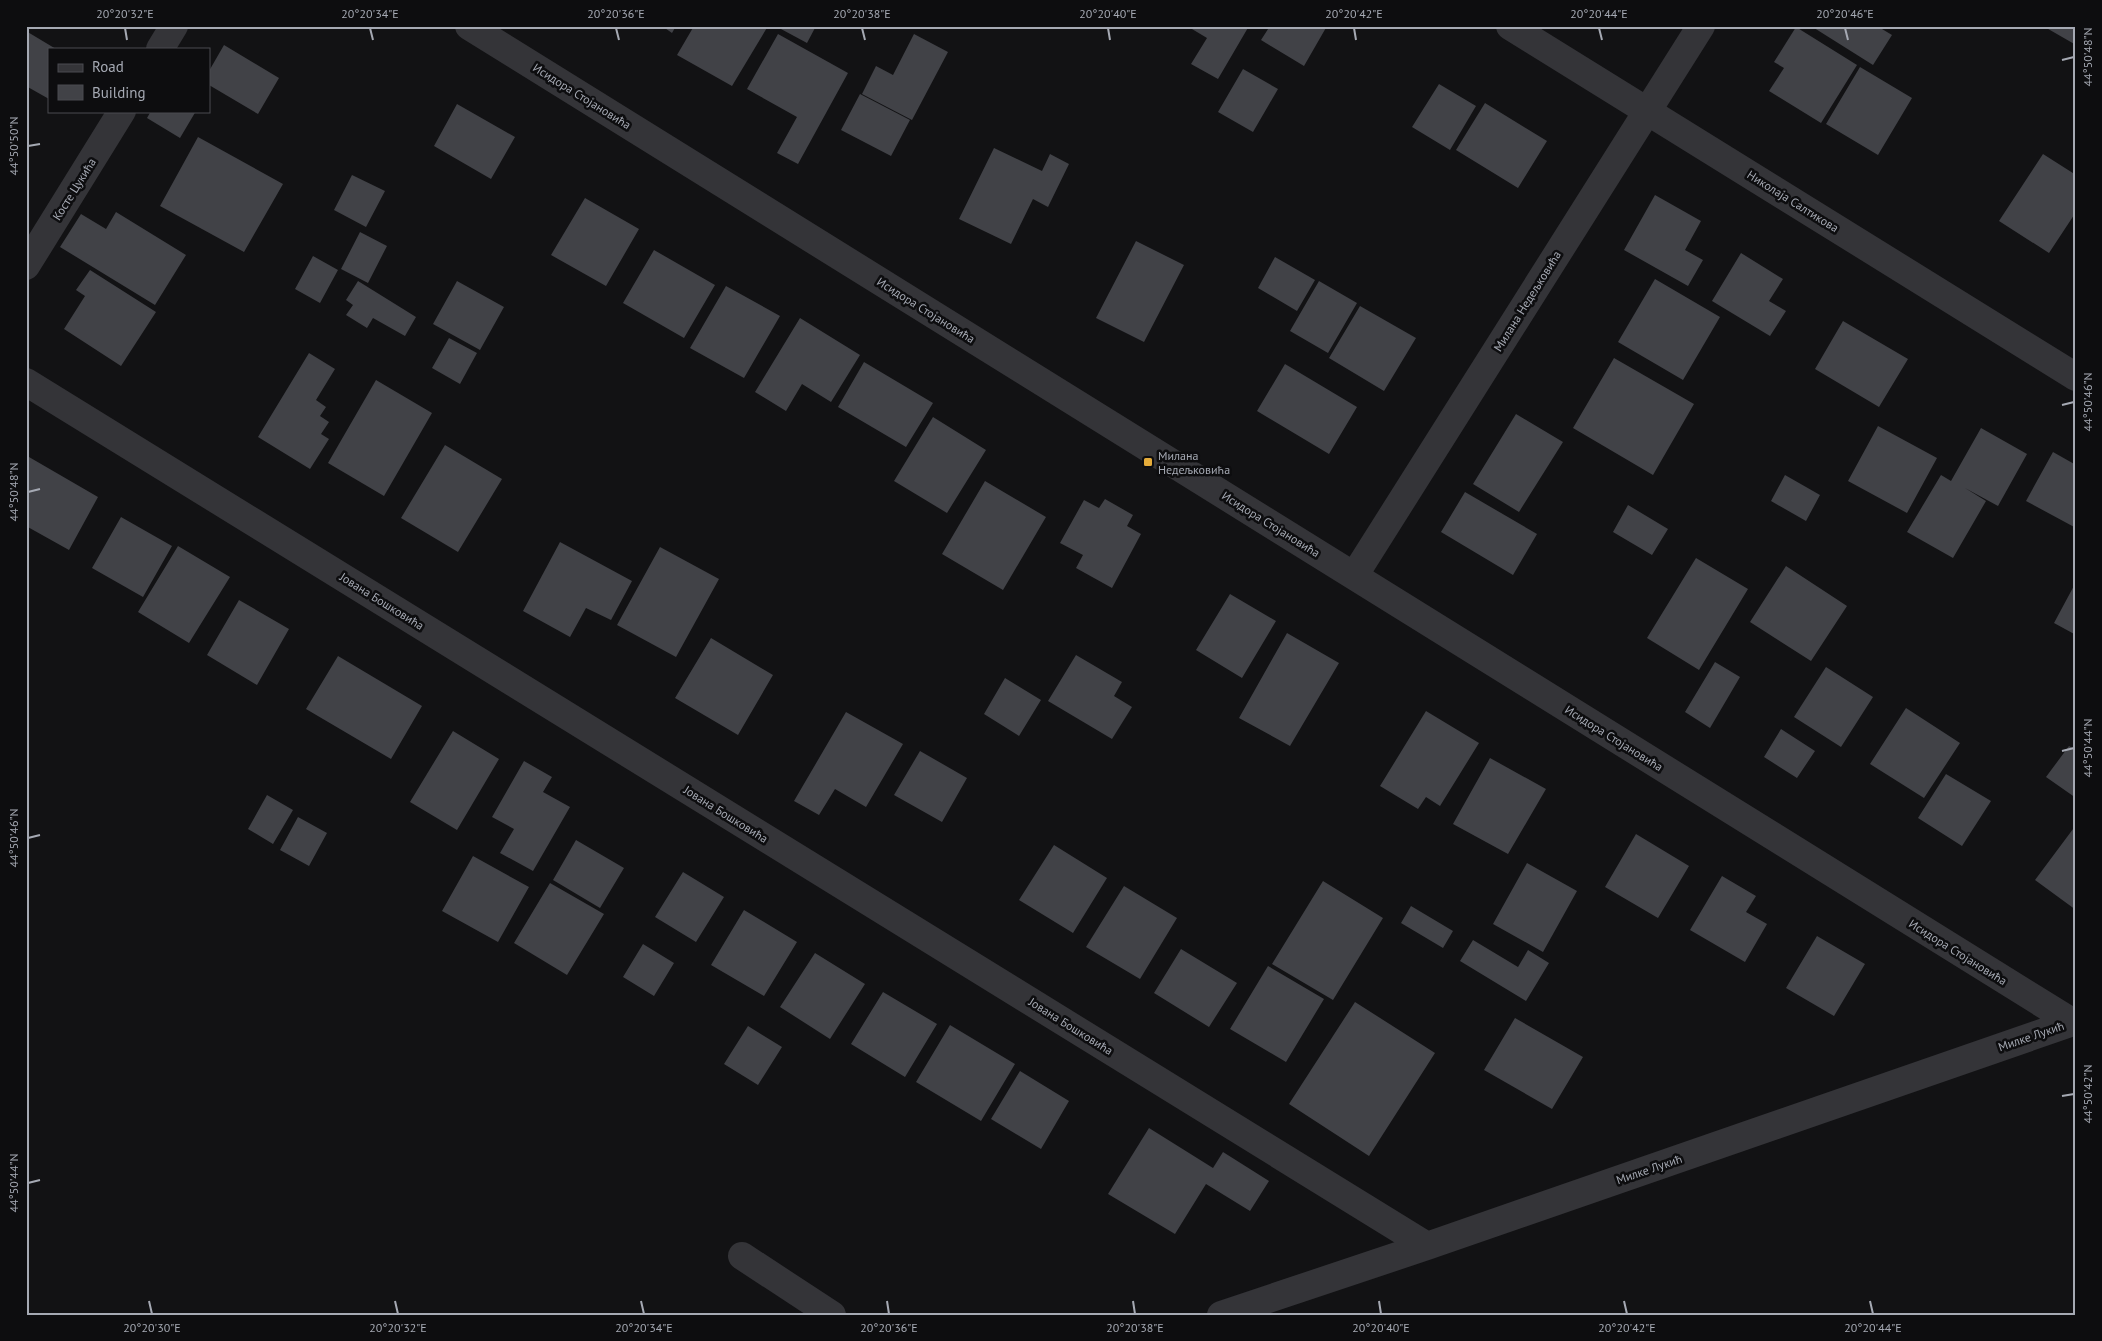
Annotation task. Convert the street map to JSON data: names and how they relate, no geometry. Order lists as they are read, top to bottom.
{
  "streets": {
    "street": [
      "Исидора Стојановића",
      "Косте Цукића",
      "Николаја Салтикова",
      "Милана Недељковића",
      "Јована Бошковића",
      "Милке Лукић"
    ]
  },
  "crossings": [
    ["Исидора Стојановића", "Милана Недељковића"],
    ["Исидора Стојановића", "Милке Лукић"],
    ["Николаја Салтикова", "Милана Недељковића"],
    ["Јована Бошковића", "Милке Лукић"]
  ],
  "places": {
    "transit": ["Милана Недељковића"]
  },
  "legend": ["Road", "Building"],
  "coordinates": [
    "20°20'32\"E",
    "20°20'34\"E",
    "20°20'36\"E",
    "20°20'38\"E",
    "20°20'40\"E",
    "20°20'42\"E",
    "20°20'44\"E",
    "20°20'46\"E",
    "44°50'48\"N",
    "44°50'50\"N",
    "44°50'46\"N",
    "44°50'44\"N",
    "44°50'42\"N",
    "20°20'30\"E"
  ]
}
